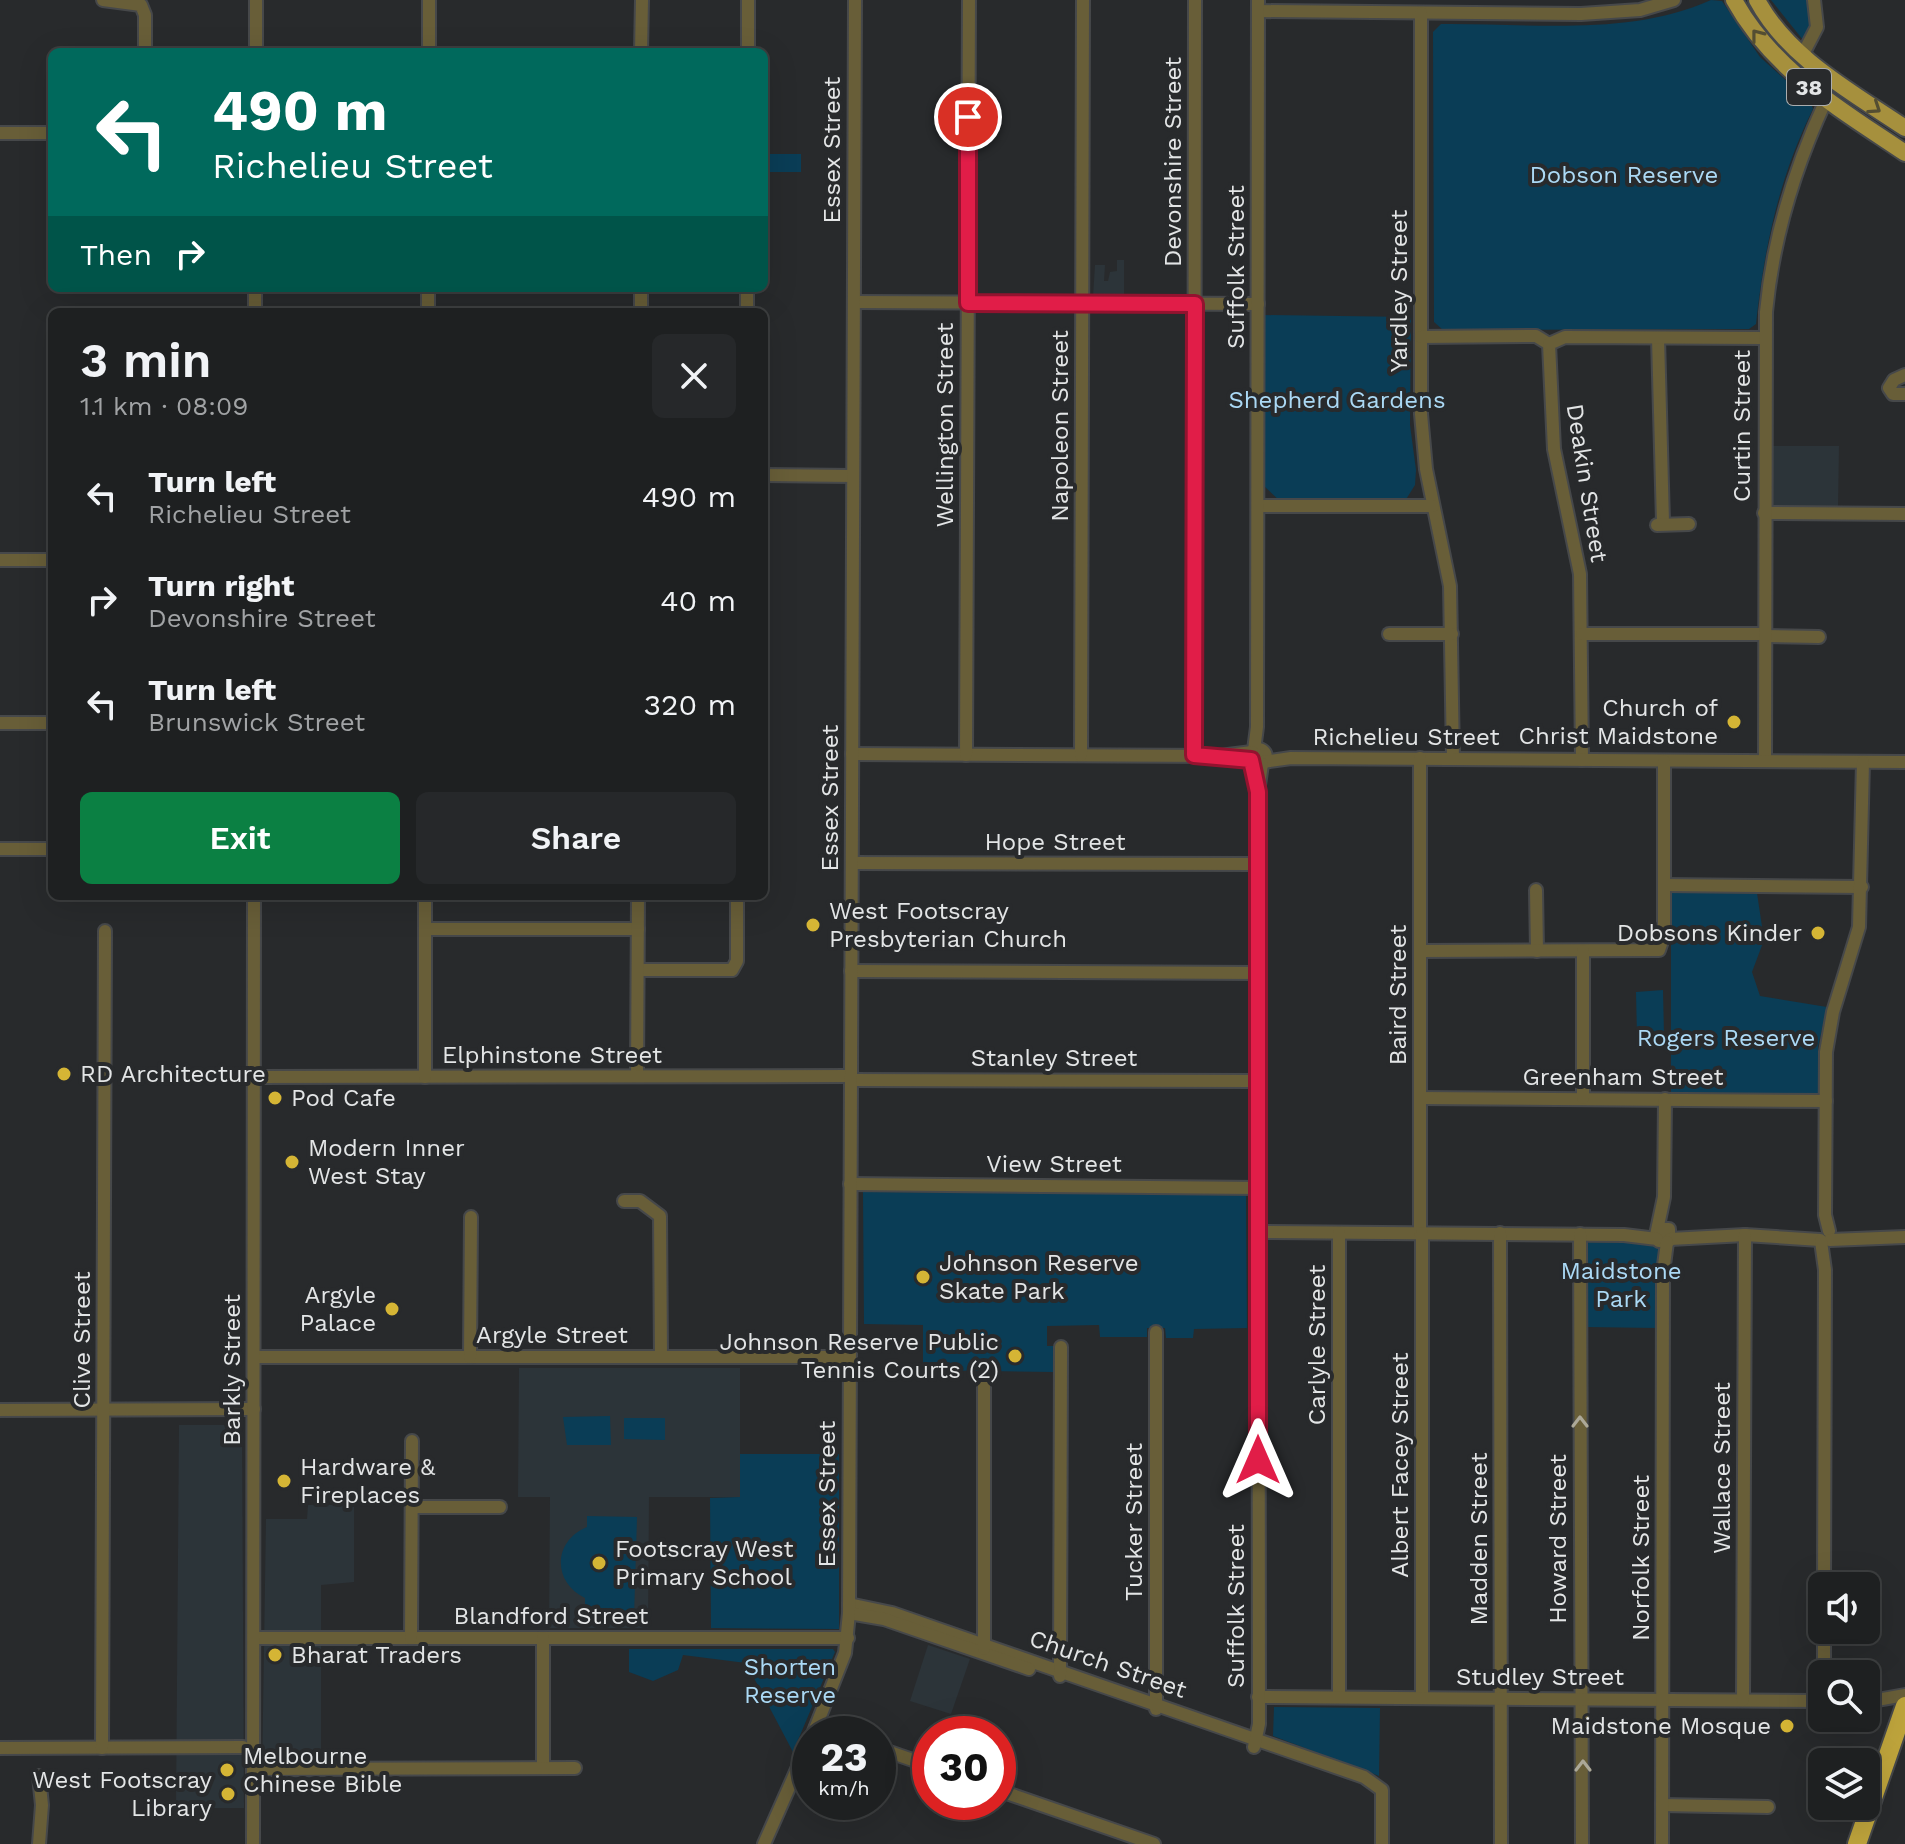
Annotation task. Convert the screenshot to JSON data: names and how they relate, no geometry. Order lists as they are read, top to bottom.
{
  "streets": {
    "main road": ["38"],
    "street": [
      "Essex Street",
      "Devonshire Street",
      "Suffolk Street",
      "Yardley Street",
      "Wellington Street",
      "Napoleon Street",
      "Curtin Street",
      "Deakin Street",
      "Richelieu Street",
      "Hope Street",
      "Baird Street",
      "Elphinstone Street",
      "Stanley Street",
      "Greenham Street",
      "View Street",
      "Argyle Street",
      "Clive Street",
      "Carlyle Street",
      "Barkly Street",
      "Albert Facey Street",
      "Wallace Street",
      "Tucker Street",
      "Madden Street",
      "Howard Street",
      "Norfolk Street",
      "Blandford Street",
      "Church Street",
      "Studley Street"
    ]
  },
  "crossings": [
    ["38", "Curtin Street"],
    ["Essex Street", "Richelieu Street"],
    ["Essex Street", "Hope Street"],
    ["Essex Street", "Elphinstone Street"],
    ["Essex Street", "Stanley Street"],
    ["Essex Street", "View Street"],
    ["Essex Street", "Argyle Street"],
    ["Essex Street", "Blandford Street"],
    ["Essex Street", "Church Street"],
    ["Devonshire Street", "Richelieu Street"],
    ["Suffolk Street", "Richelieu Street"],
    ["Suffolk Street", "Hope Street"],
    ["Suffolk Street", "Stanley Street"],
    ["Suffolk Street", "View Street"],
    ["Suffolk Street", "Church Street"],
    ["Suffolk Street", "Studley Street"],
    ["Yardley Street", "Richelieu Street"],
    ["Wellington Street", "Richelieu Street"],
    ["Napoleon Street", "Richelieu Street"],
    ["Curtin Street", "Richelieu Street"],
    ["Deakin Street", "Richelieu Street"],
    ["Richelieu Street", "Baird Street"],
    ["Baird Street", "Greenham Street"],
    ["Baird Street", "Albert Facey Street"],
    ["Elphinstone Street", "Stanley Street"],
    ["Elphinstone Street", "Barkly Street"],
    ["Greenham Street", "Norfolk Street"],
    ["Argyle Street", "Barkly Street"],
    ["Carlyle Street", "Studley Street"],
    ["Barkly Street", "Blandford Street"],
    ["Albert Facey Street", "Studley Street"],
    ["Wallace Street", "Studley Street"],
    ["Tucker Street", "Church Street"],
    ["Madden Street", "Studley Street"],
    ["Howard Street", "Studley Street"],
    ["Norfolk Street", "Studley Street"]
  ],
  "one_way": ["Howard Street"],
  "parks": [
    "Dobson Reserve",
    "Shepherd Gardens",
    "Rogers Reserve",
    "Maidstone Park",
    "Shorten Reserve"
  ],
  "places": [
    "Church of Christ Maidstone",
    "West Footscray Presbyterian Church",
    "Dobsons Kinder",
    "RD Architecture",
    "Pod Cafe",
    "Modern Inner West Stay",
    "Johnson Reserve Skate Park",
    "Argyle Palace",
    "Johnson Reserve Public Tennis Courts (2)",
    "Hardware & Fireplaces",
    "Footscray West Primary School",
    "Bharat Traders",
    "Maidstone Mosque",
    "Melbourne Chinese Bible",
    "West Footscray Library"
  ],
  "page": {
    "turn": ["490 m", "Richelieu Street"],
    "then": "Then",
    "heading": ["3 min", "1.1 km · 08:09"],
    "list": [
      {
        "name": "Turn left",
        "note": "Richelieu Street",
        "value": "490 m"
      },
      {
        "name": "Turn right",
        "note": "Devonshire Street",
        "value": "40 m"
      },
      {
        "name": "Turn left",
        "note": "Brunswick Street",
        "value": "320 m"
      }
    ],
    "buttons": ["Exit", "Share"],
    "speed": "23 km/h",
    "limit": "30"
  }
}
